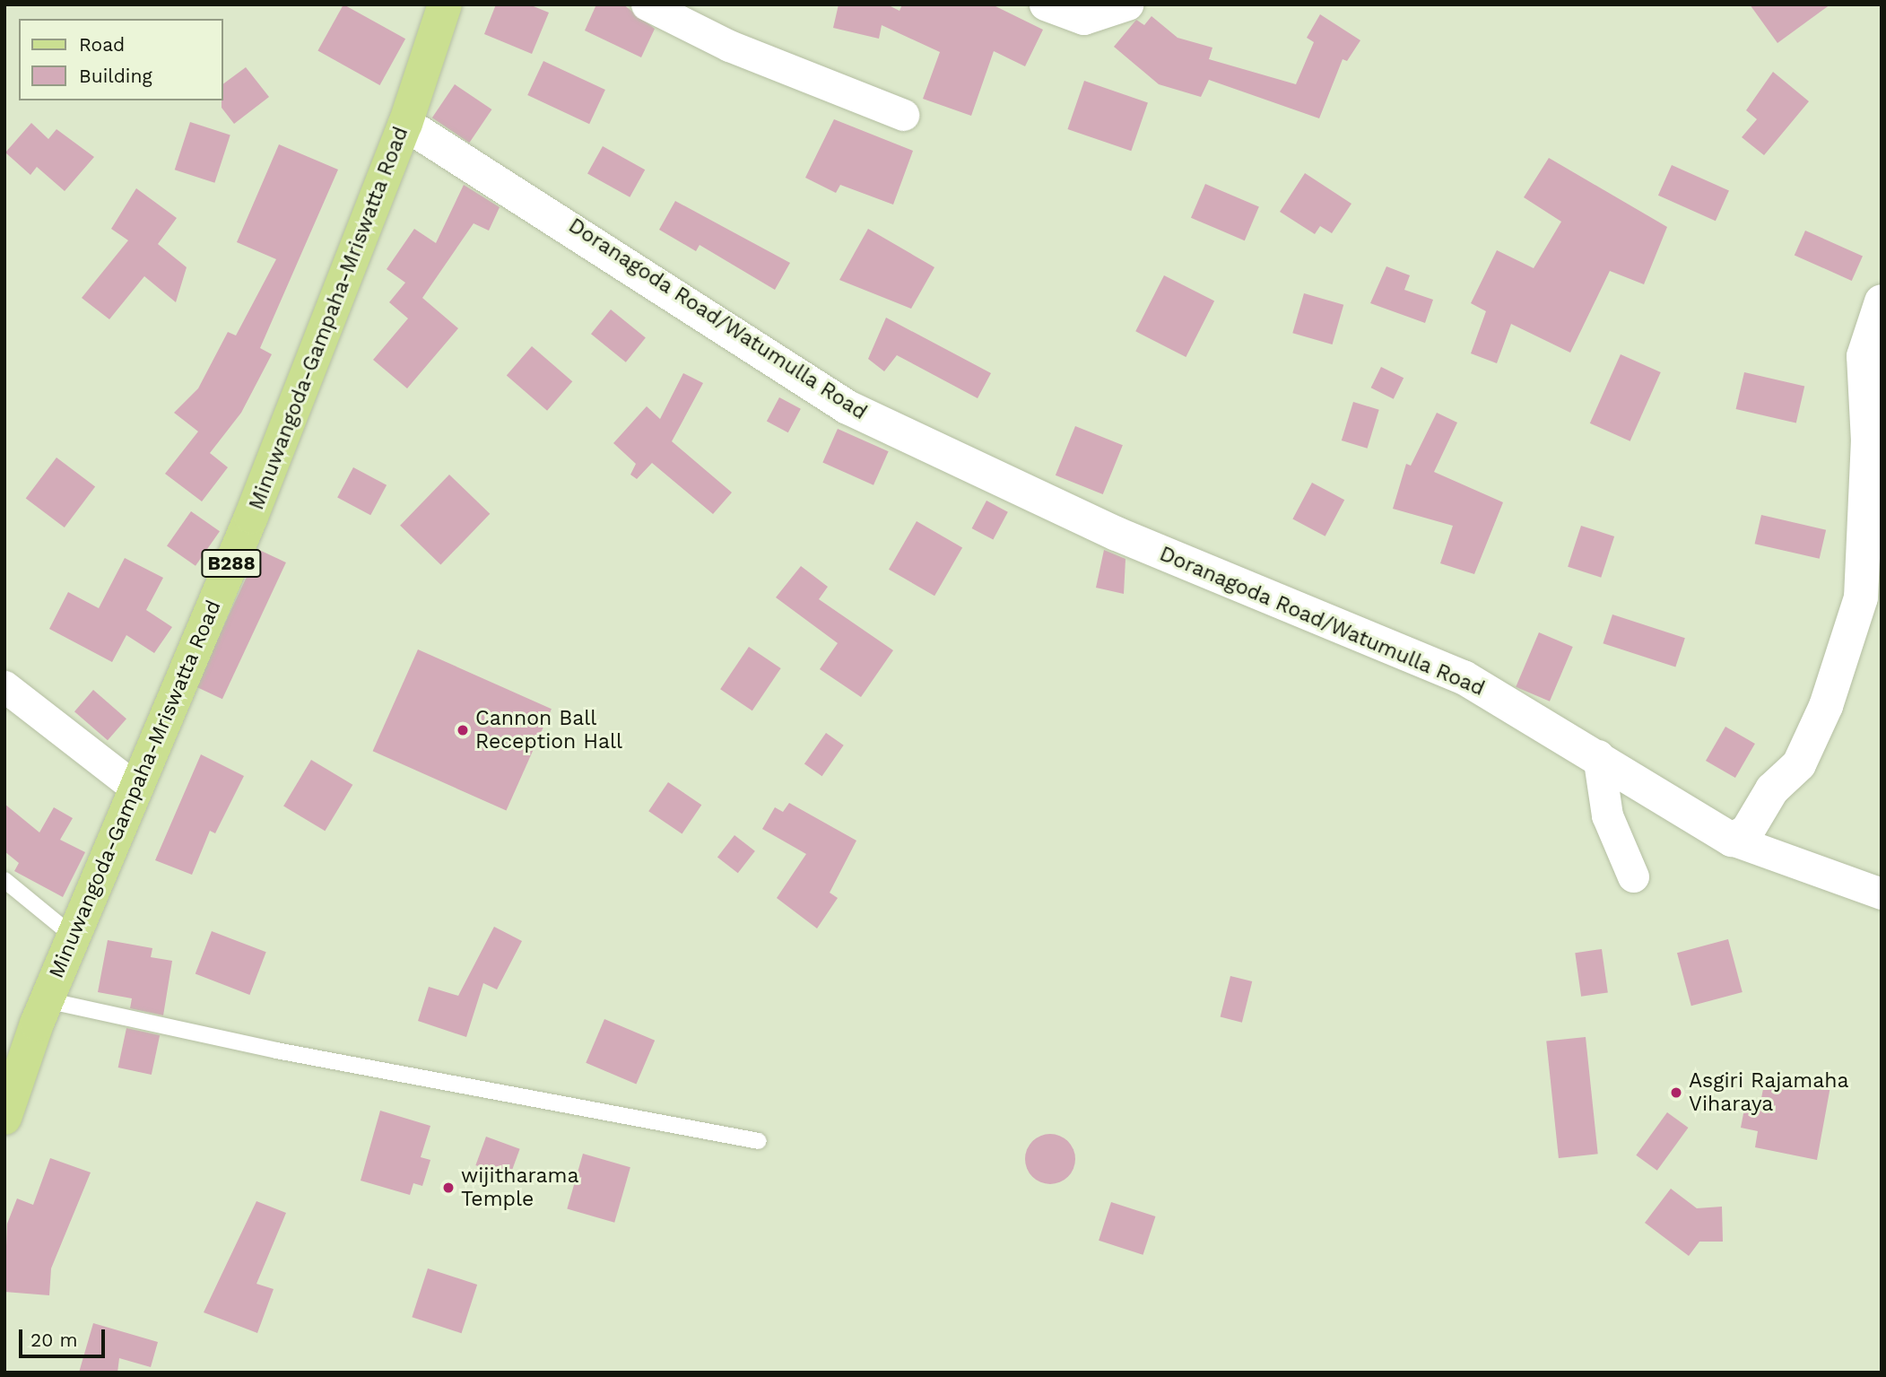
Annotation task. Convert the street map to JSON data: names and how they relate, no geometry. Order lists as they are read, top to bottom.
{
  "streets": {
    "main road": ["Minuwangoda-Gampaha-Mriswatta Road", "B288"],
    "street": ["Doranagoda Road/Watumulla Road"]
  },
  "crossings": [
    ["Minuwangoda-Gampaha-Mriswatta Road", "Doranagoda Road/Watumulla Road"]
  ],
  "places": ["Cannon Ball Reception Hall", "Asgiri Rajamaha Viharaya", "wijitharama Temple"],
  "legend": ["Road", "Building"],
  "scale_bar": "20 m"
}
